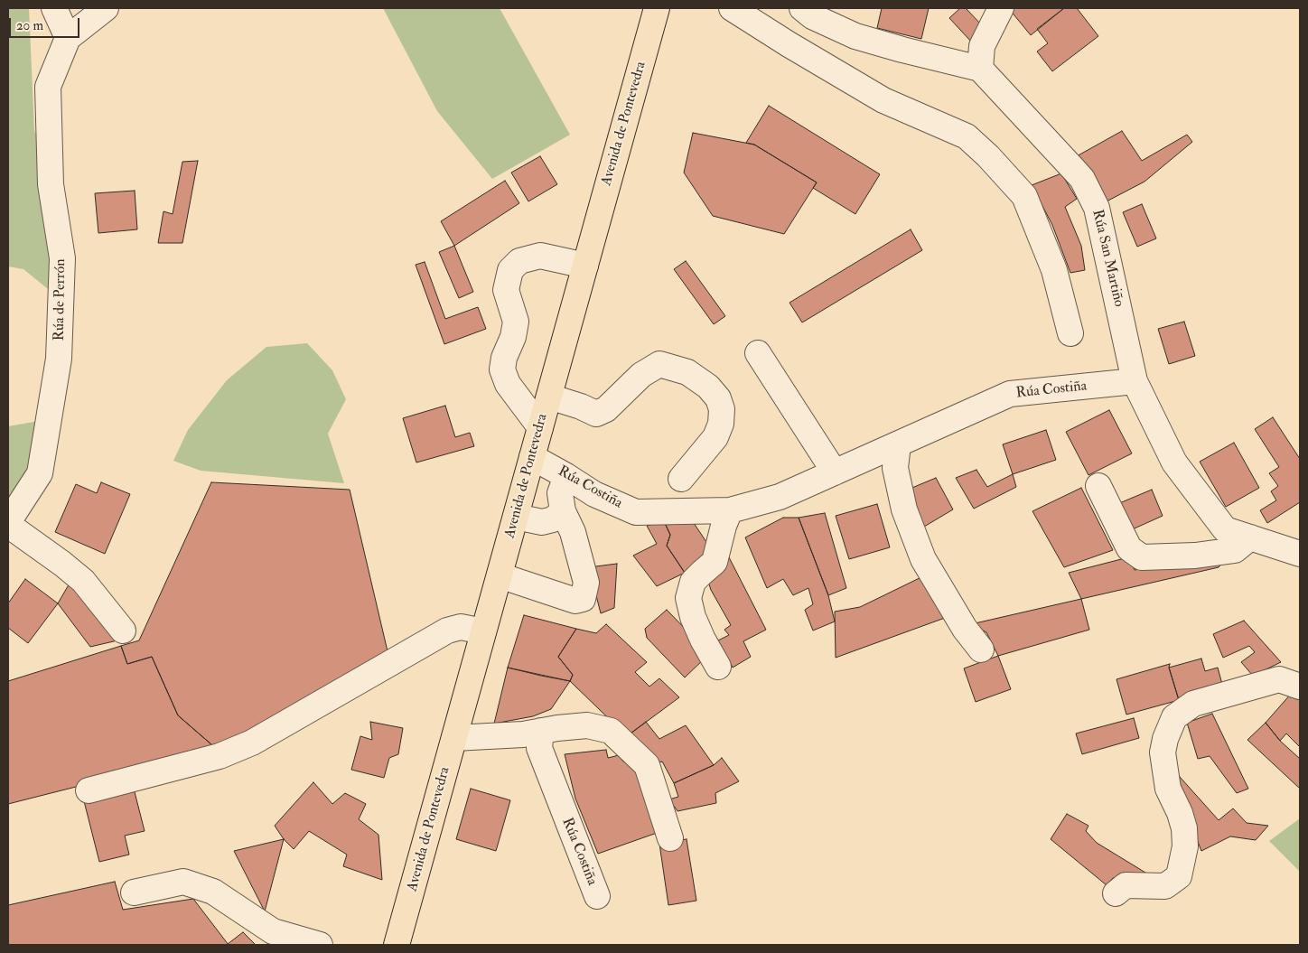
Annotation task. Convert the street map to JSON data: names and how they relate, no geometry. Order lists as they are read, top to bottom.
{
  "streets": {
    "main road": ["Avenida de Pontevedra"],
    "street": ["Rúa San Martiño", "Rúa de Perrón", "Rúa Costiña"]
  },
  "crossings": [
    ["Avenida de Pontevedra", "Rúa Costiña"],
    ["Rúa San Martiño", "Rúa Costiña"]
  ],
  "scale_bar": "20 m"
}
